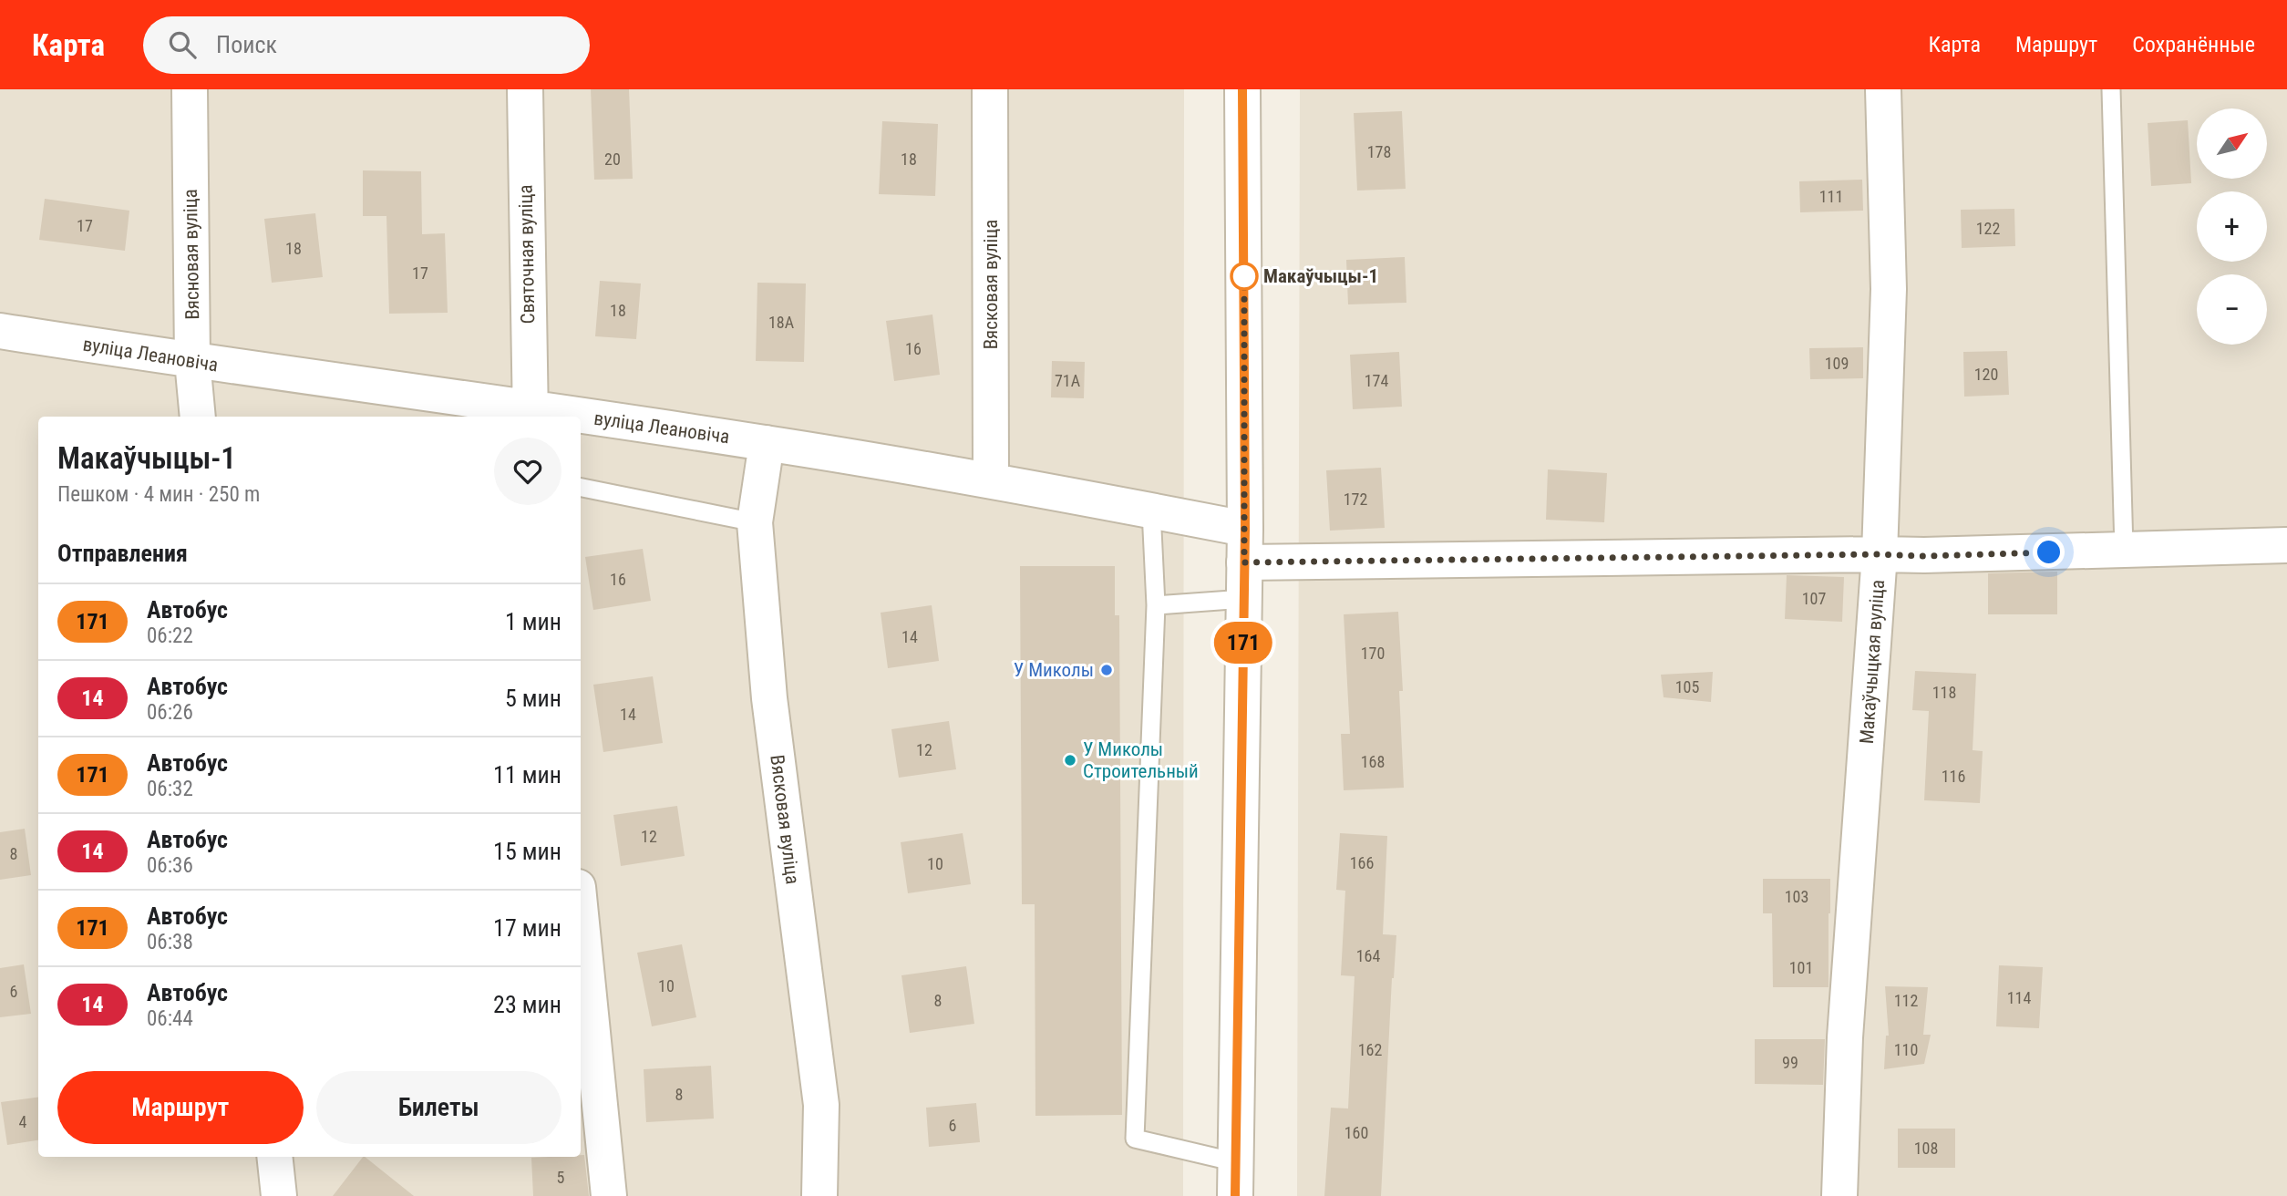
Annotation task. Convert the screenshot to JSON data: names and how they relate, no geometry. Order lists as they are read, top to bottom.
{
  "streets": {
    "street": [
      "Вясновая вуліца",
      "Святочная вуліца",
      "Вясковая вуліца",
      "вуліца Леановіча",
      "Макаўчыцкая вуліца"
    ]
  },
  "crossings": [
    ["Вясновая вуліца", "вуліца Леановіча"],
    ["Святочная вуліца", "вуліца Леановіча"],
    ["Вясковая вуліца", "вуліца Леановіча"],
    ["вуліца Леановіча", "Макаўчыцкая вуліца"]
  ],
  "places": ["Макаўчыцы-1", "У Миколы", "У Миколы Строительный"],
  "lines": ["bus line 171"],
  "house_numbers": [
    "178",
    "20",
    "18",
    "111",
    "17",
    "122",
    "18",
    "17",
    "18",
    "18А",
    "16",
    "109",
    "120",
    "71А",
    "174",
    "172",
    "16",
    "107",
    "14",
    "170",
    "105",
    "118",
    "14",
    "12",
    "168",
    "116",
    "12",
    "8",
    "166",
    "10",
    "103",
    "164",
    "101",
    "10",
    "6",
    "114",
    "8",
    "112",
    "162",
    "110",
    "99",
    "8",
    "4",
    "6",
    "160",
    "108",
    "5"
  ],
  "north": "top right",
  "page": {
    "header": "Карта",
    "search": "Поиск",
    "nav": ["Карта", "Маршрут", "Сохранённые"],
    "on_map": "171",
    "map_buttons": ["+", "−"],
    "heading": [
      ["Макаўчыцы-1", "Пешком · 4 мин · 250 m"],
      "Отправления"
    ],
    "list": [
      {
        "mark": "171",
        "name": "Автобус",
        "note": "06:22",
        "value": "1 мин"
      },
      {
        "mark": "14",
        "name": "Автобус",
        "note": "06:26",
        "value": "5 мин"
      },
      {
        "mark": "171",
        "name": "Автобус",
        "note": "06:32",
        "value": "11 мин"
      },
      {
        "mark": "14",
        "name": "Автобус",
        "note": "06:36",
        "value": "15 мин"
      },
      {
        "mark": "171",
        "name": "Автобус",
        "note": "06:38",
        "value": "17 мин"
      },
      {
        "mark": "14",
        "name": "Автобус",
        "note": "06:44",
        "value": "23 мин"
      }
    ],
    "buttons": ["Маршрут", "Билеты"]
  }
}
